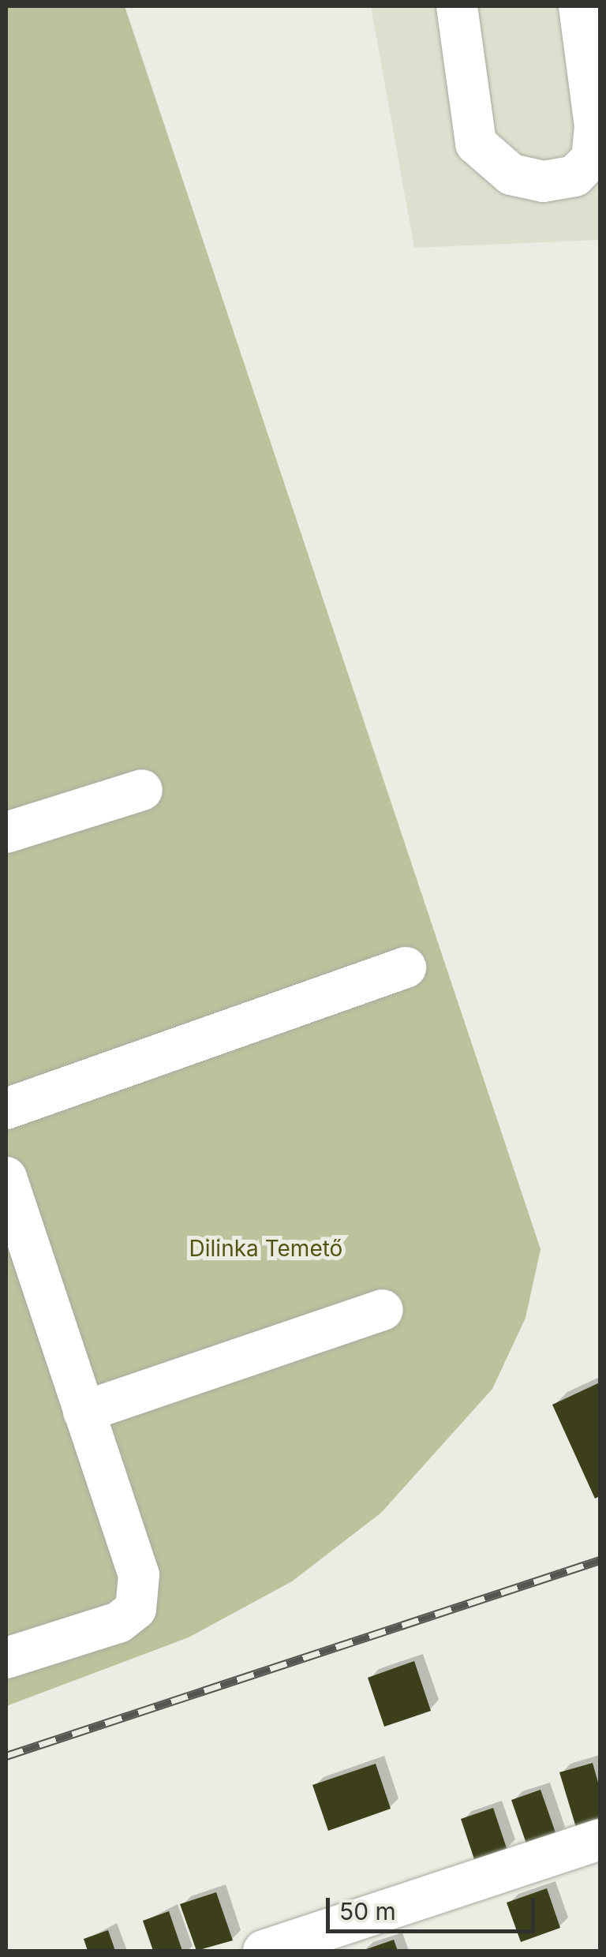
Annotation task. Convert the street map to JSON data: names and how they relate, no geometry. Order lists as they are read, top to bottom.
{
  "parks": ["Dilinka Temető"],
  "scale_bar": "50 m"
}
